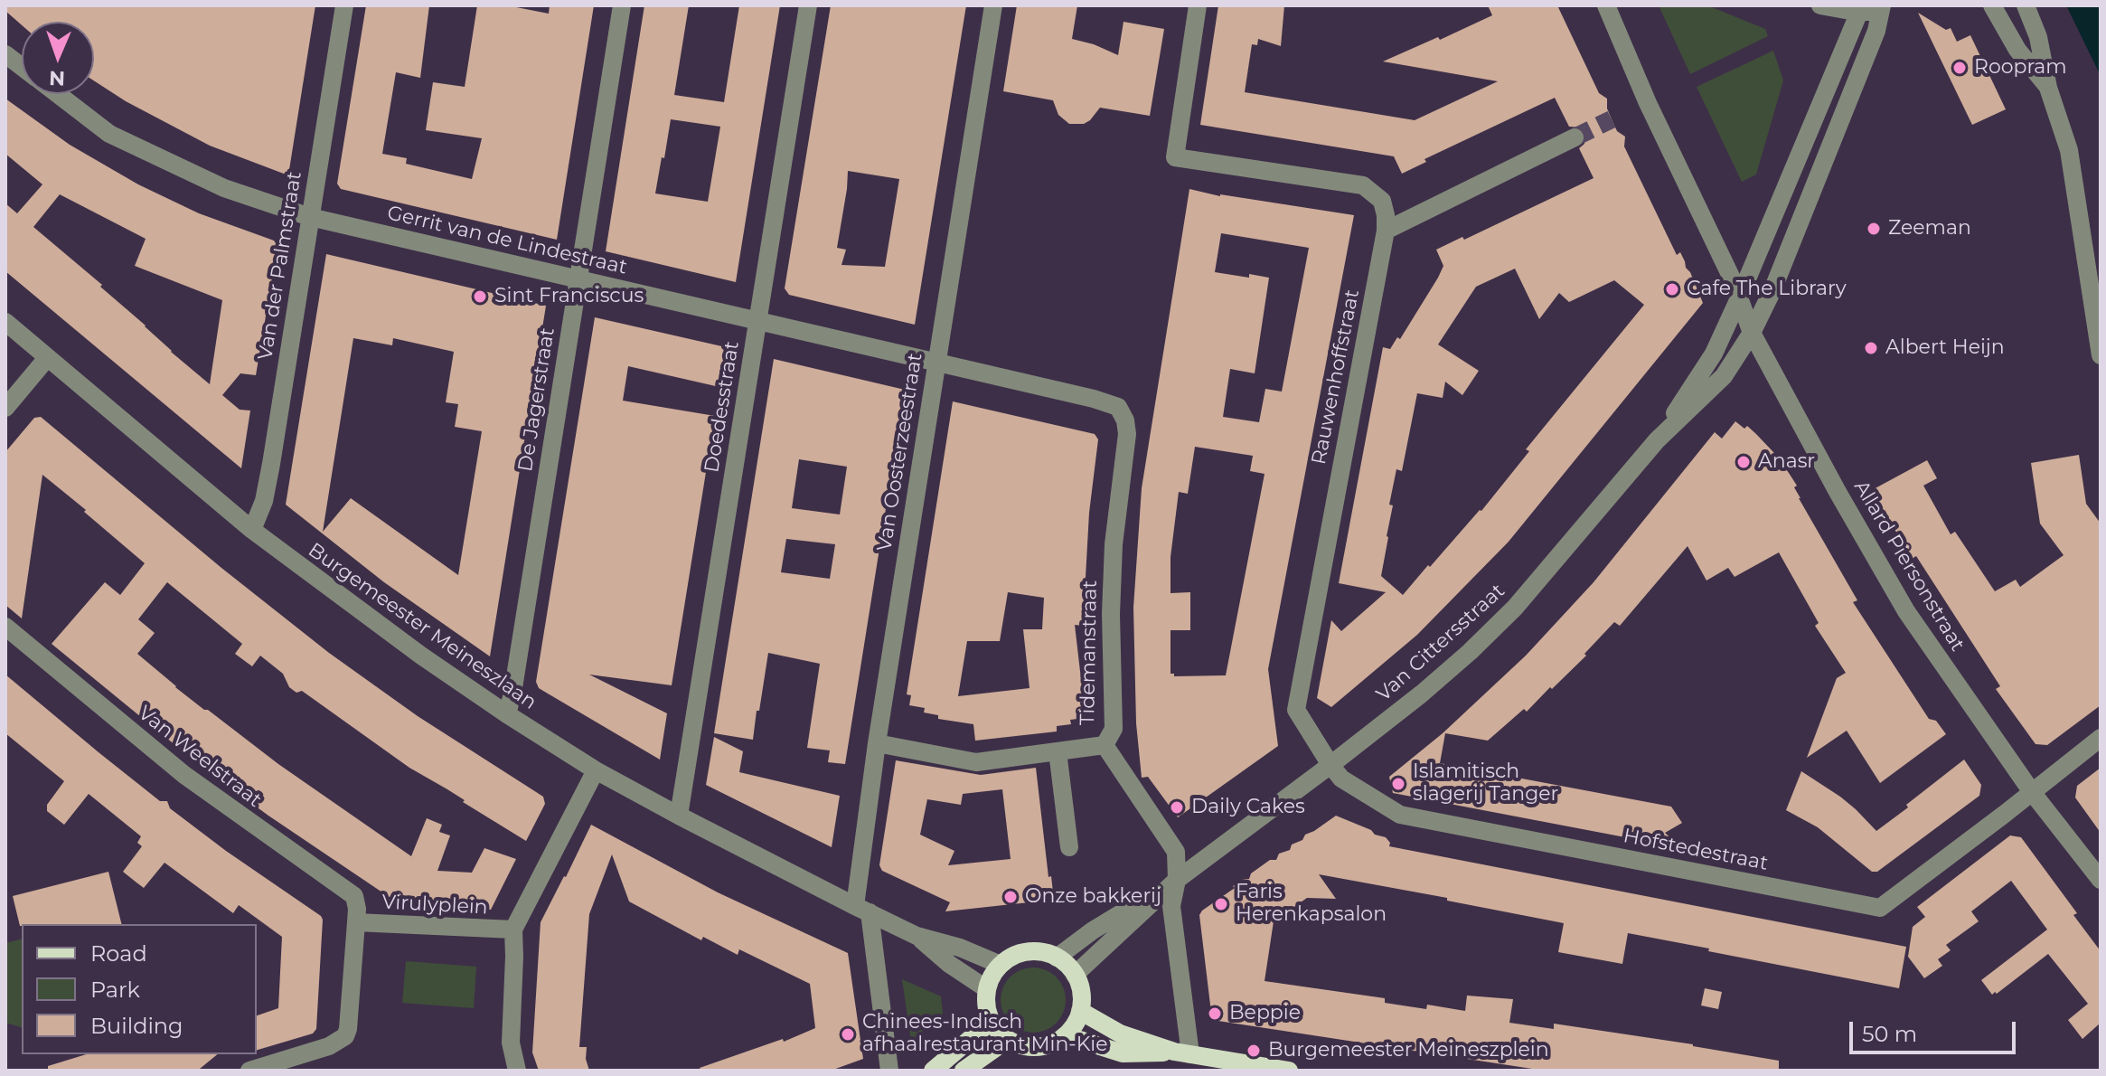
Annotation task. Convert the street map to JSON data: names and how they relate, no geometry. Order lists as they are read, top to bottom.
{
  "streets": {
    "street": [
      "Gerrit van de Lindestraat",
      "Van der Palmstraat",
      "Rauwenhoffstraat",
      "De Jagerstraat",
      "Doedesstraat",
      "Van Oosterzeestraat",
      "Allard Piersonstraat",
      "Burgemeester Meineszlaan",
      "Van Cittersstraat",
      "Tidemanstraat",
      "Van Weelstraat",
      "Hofstedestraat",
      "Virulyplein"
    ]
  },
  "crossings": [
    ["Gerrit van de Lindestraat", "Van der Palmstraat"],
    ["Gerrit van de Lindestraat", "De Jagerstraat"],
    ["Gerrit van de Lindestraat", "Doedesstraat"],
    ["Gerrit van de Lindestraat", "Van Oosterzeestraat"],
    ["Gerrit van de Lindestraat", "Tidemanstraat"],
    ["Van der Palmstraat", "Burgemeester Meineszlaan"],
    ["Rauwenhoffstraat", "Van Cittersstraat"],
    ["Rauwenhoffstraat", "Hofstedestraat"],
    ["De Jagerstraat", "Burgemeester Meineszlaan"],
    ["Doedesstraat", "Burgemeester Meineszlaan"],
    ["Van Oosterzeestraat", "Burgemeester Meineszlaan"],
    ["Allard Piersonstraat", "Van Cittersstraat"],
    ["Allard Piersonstraat", "Hofstedestraat"],
    ["Van Cittersstraat", "Tidemanstraat"],
    ["Van Cittersstraat", "Hofstedestraat"],
    ["Van Weelstraat", "Virulyplein"]
  ],
  "places": [
    "Roopram",
    "Zeeman",
    "Cafe The Library",
    "Sint Franciscus",
    "Albert Heijn",
    "Anasr",
    "Islamitisch slagerij Tanger",
    "Daily Cakes",
    "Onze bakkerij",
    "Faris Herenkapsalon",
    "Beppie",
    "Chinees-Indisch afhaalrestaurant Min-Kie",
    "Burgemeester Meineszplein"
  ],
  "legend": ["Road", "Park", "Building"],
  "scale_bar": "50 m",
  "north": "bottom"
}
